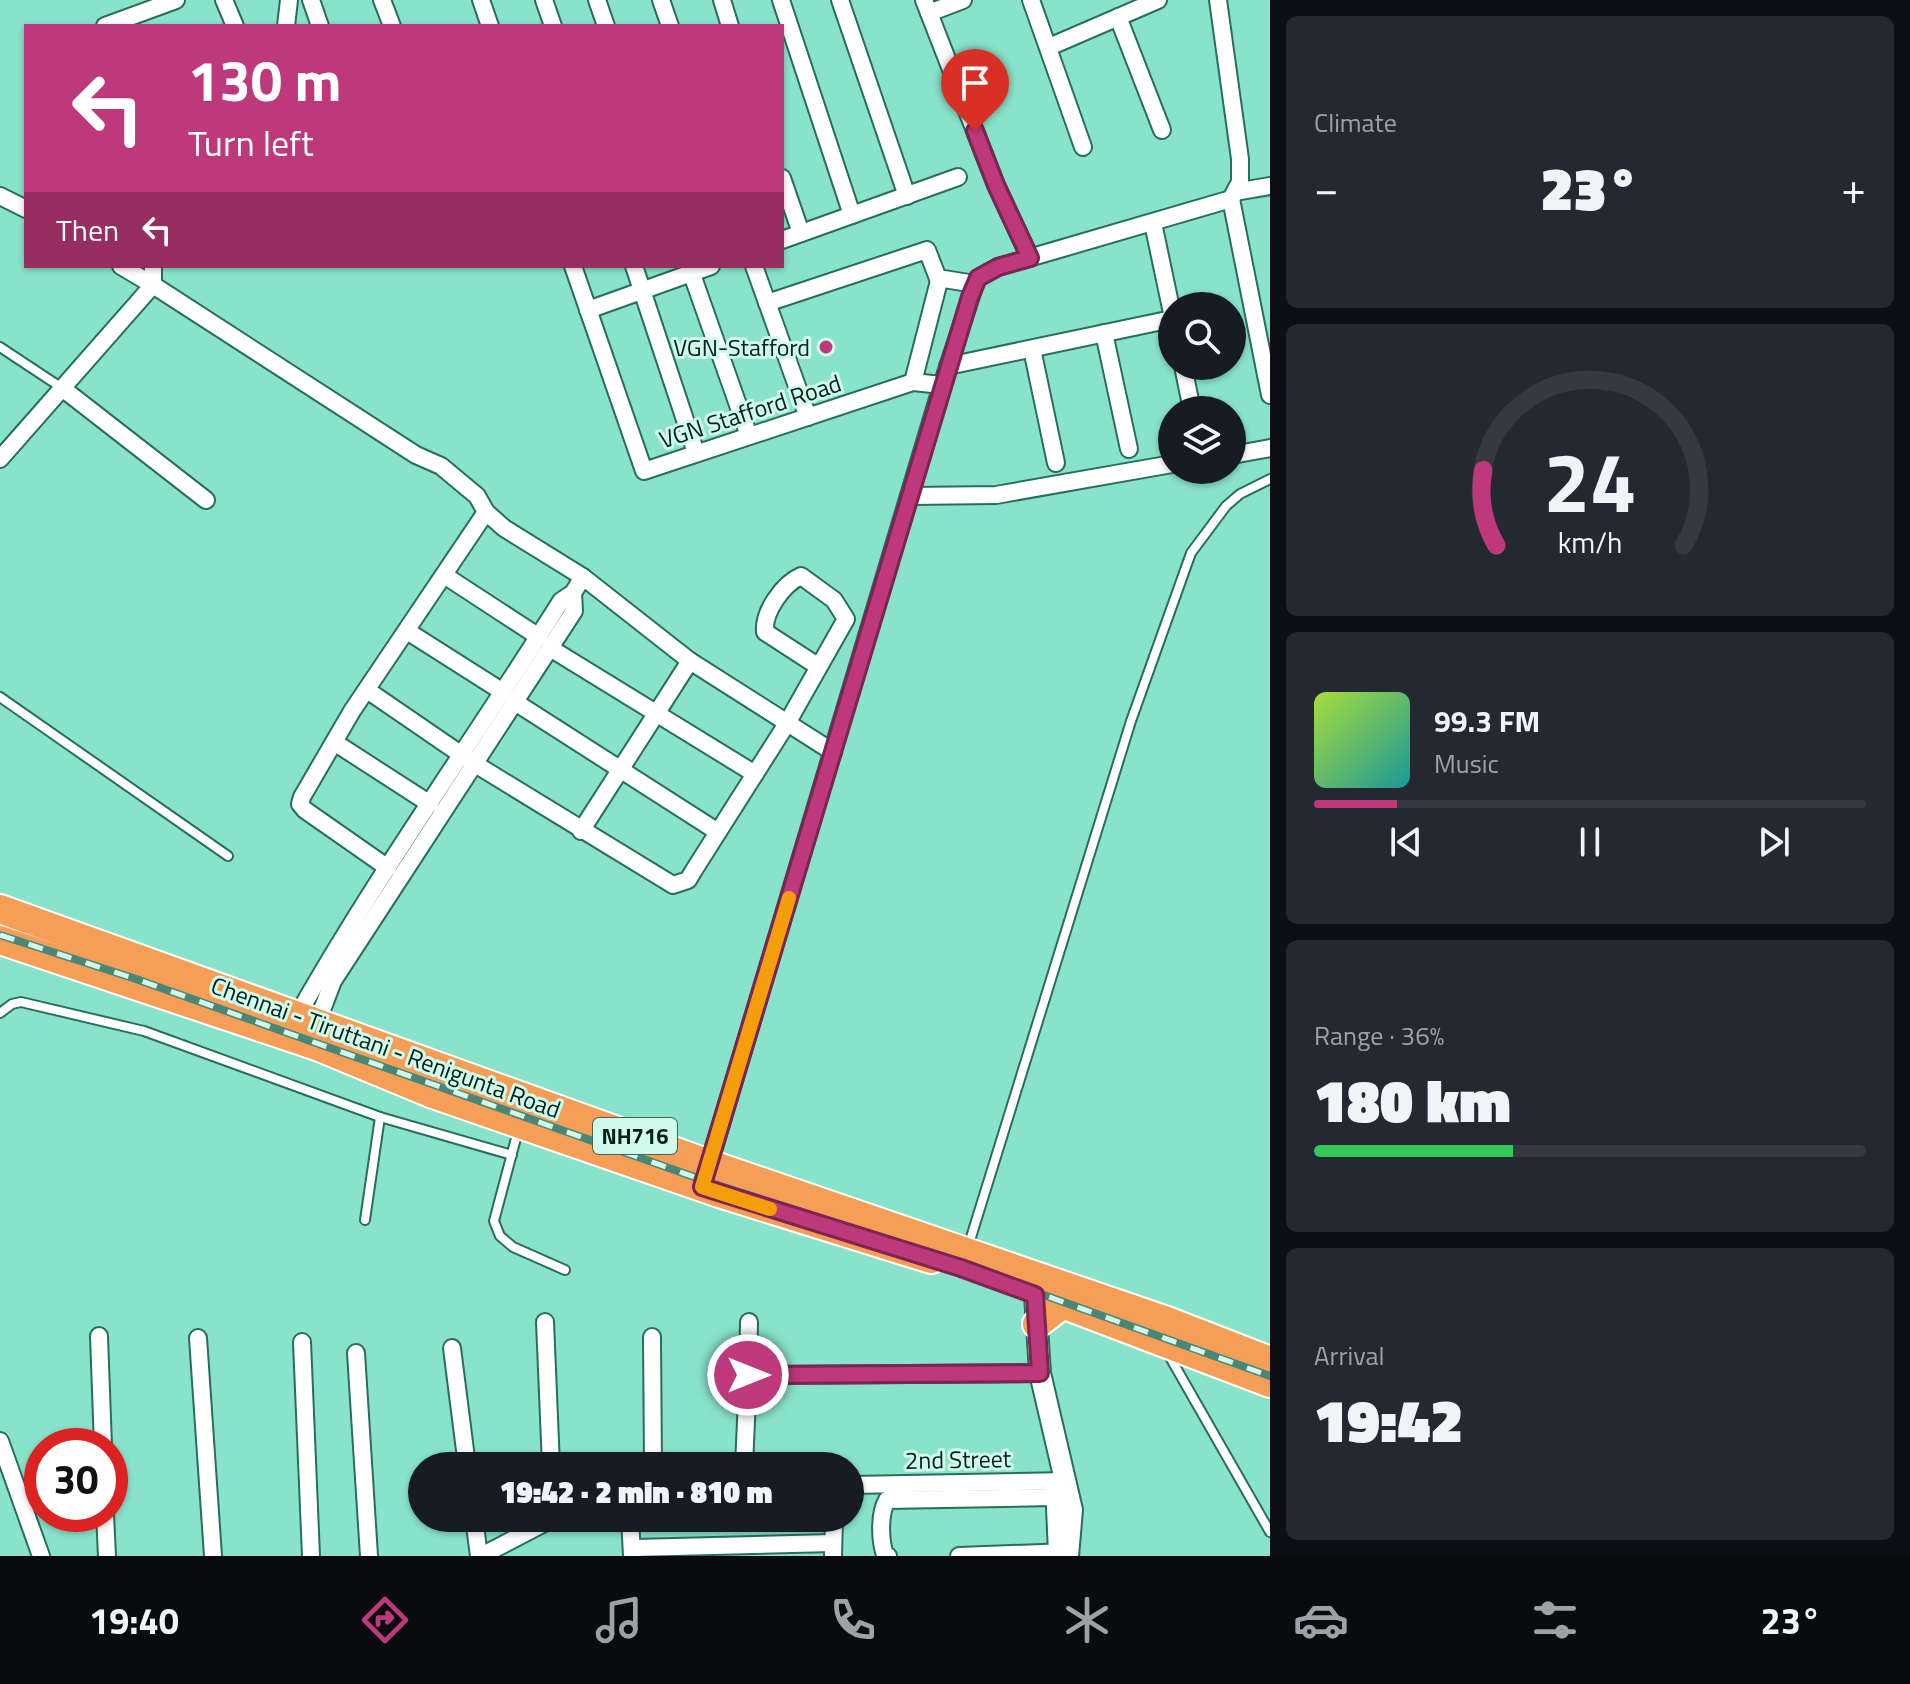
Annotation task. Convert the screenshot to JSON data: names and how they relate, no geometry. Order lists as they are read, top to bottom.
{
  "streets": {
    "highway": ["Chennai - Tiruttani - Renigunta Road", "NH716"],
    "street": ["VGN Stafford Road", "2nd Street"]
  },
  "places": ["VGN-Stafford"],
  "page": {
    "tile": [
      "Climate",
      ["Range · 36%", "180 km"],
      ["Arrival", "19:42"]
    ],
    "turn": ["130 m", "Turn left"],
    "heat": ["−", "23°", "+"],
    "then": "Then",
    "song": ["99.3 FM", "Music"],
    "limit": "30",
    "trip": "19:42 · 2 min · 810 m",
    "tabs": ["19:40", "23°"],
    "gauge": ["24", "km/h"]
  }
}
